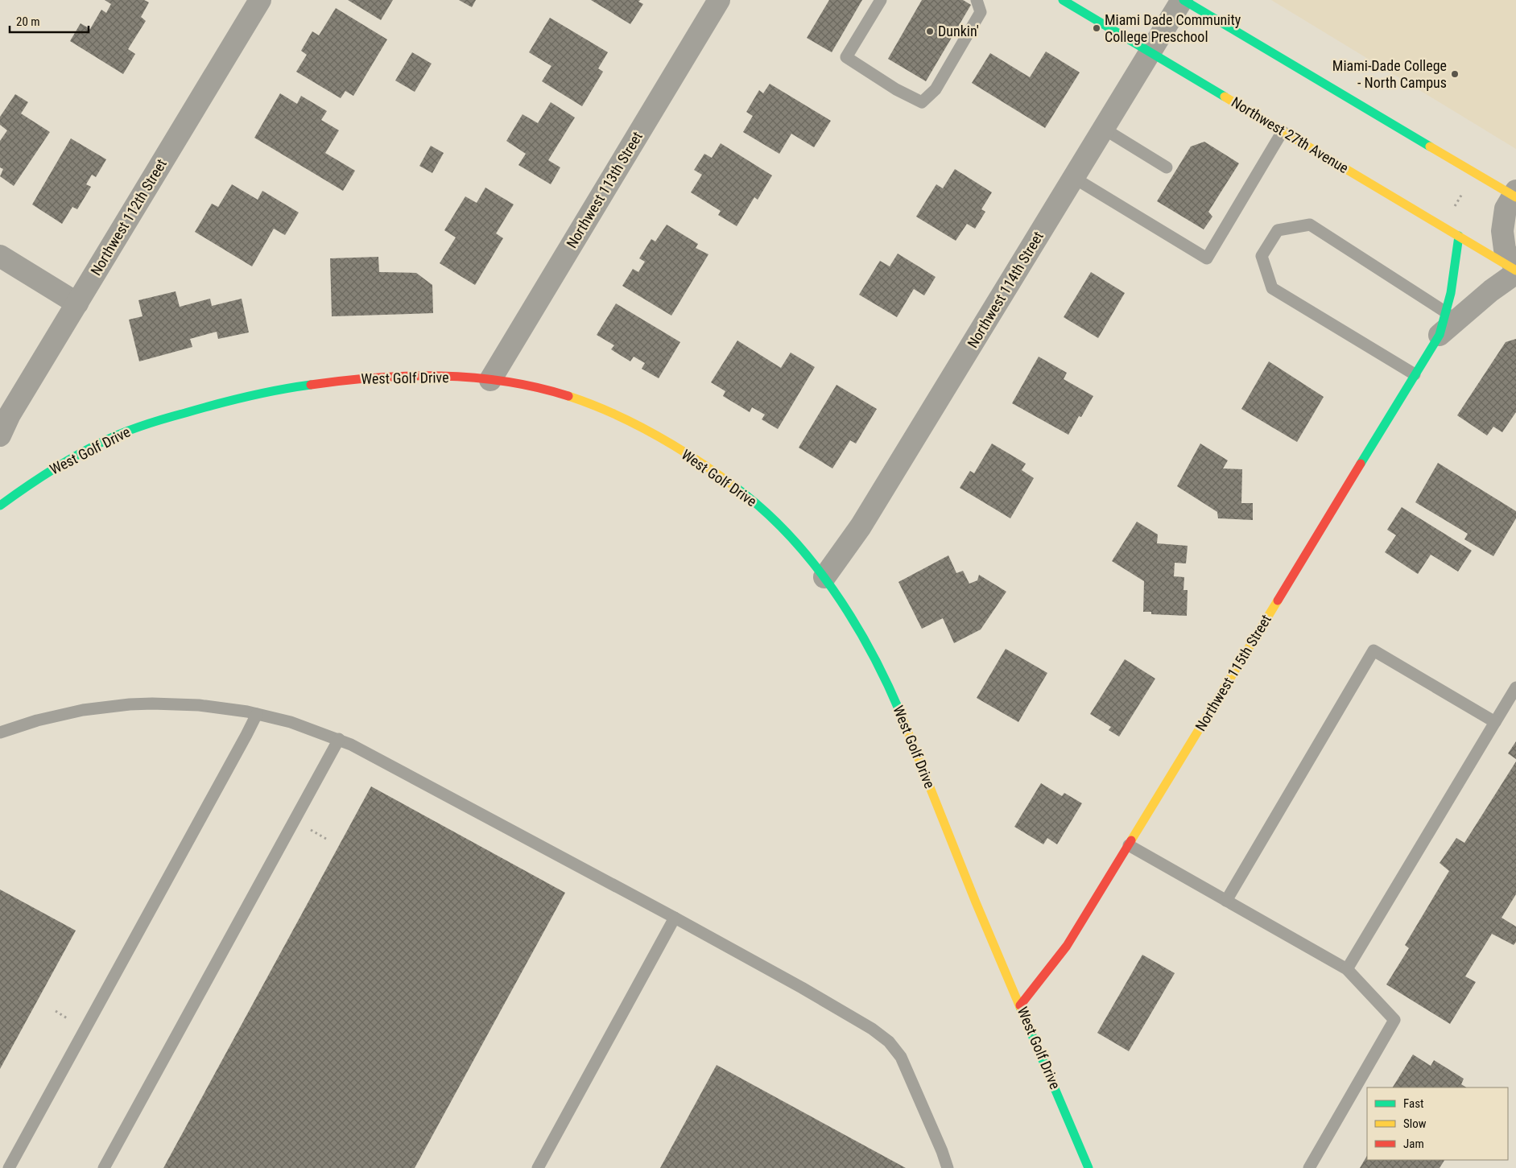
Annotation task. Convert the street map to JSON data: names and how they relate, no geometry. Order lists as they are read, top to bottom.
{
  "streets": {
    "street": [
      "Northwest 27th Avenue",
      "Northwest 113th Street",
      "Northwest 112th Street",
      "Northwest 114th Street",
      "West Golf Drive",
      "Northwest 115th Street"
    ]
  },
  "crossings": [
    ["Northwest 27th Avenue", "Northwest 114th Street"],
    ["Northwest 27th Avenue", "Northwest 115th Street"],
    ["Northwest 113th Street", "West Golf Drive"],
    ["Northwest 114th Street", "West Golf Drive"],
    ["West Golf Drive", "Northwest 115th Street"]
  ],
  "places": ["Miami Dade Community College Preschool", "Dunkin'", "Miami-Dade College - North Campus"],
  "legend": ["Fast", "Slow", "Jam"],
  "scale_bar": "20 m"
}
